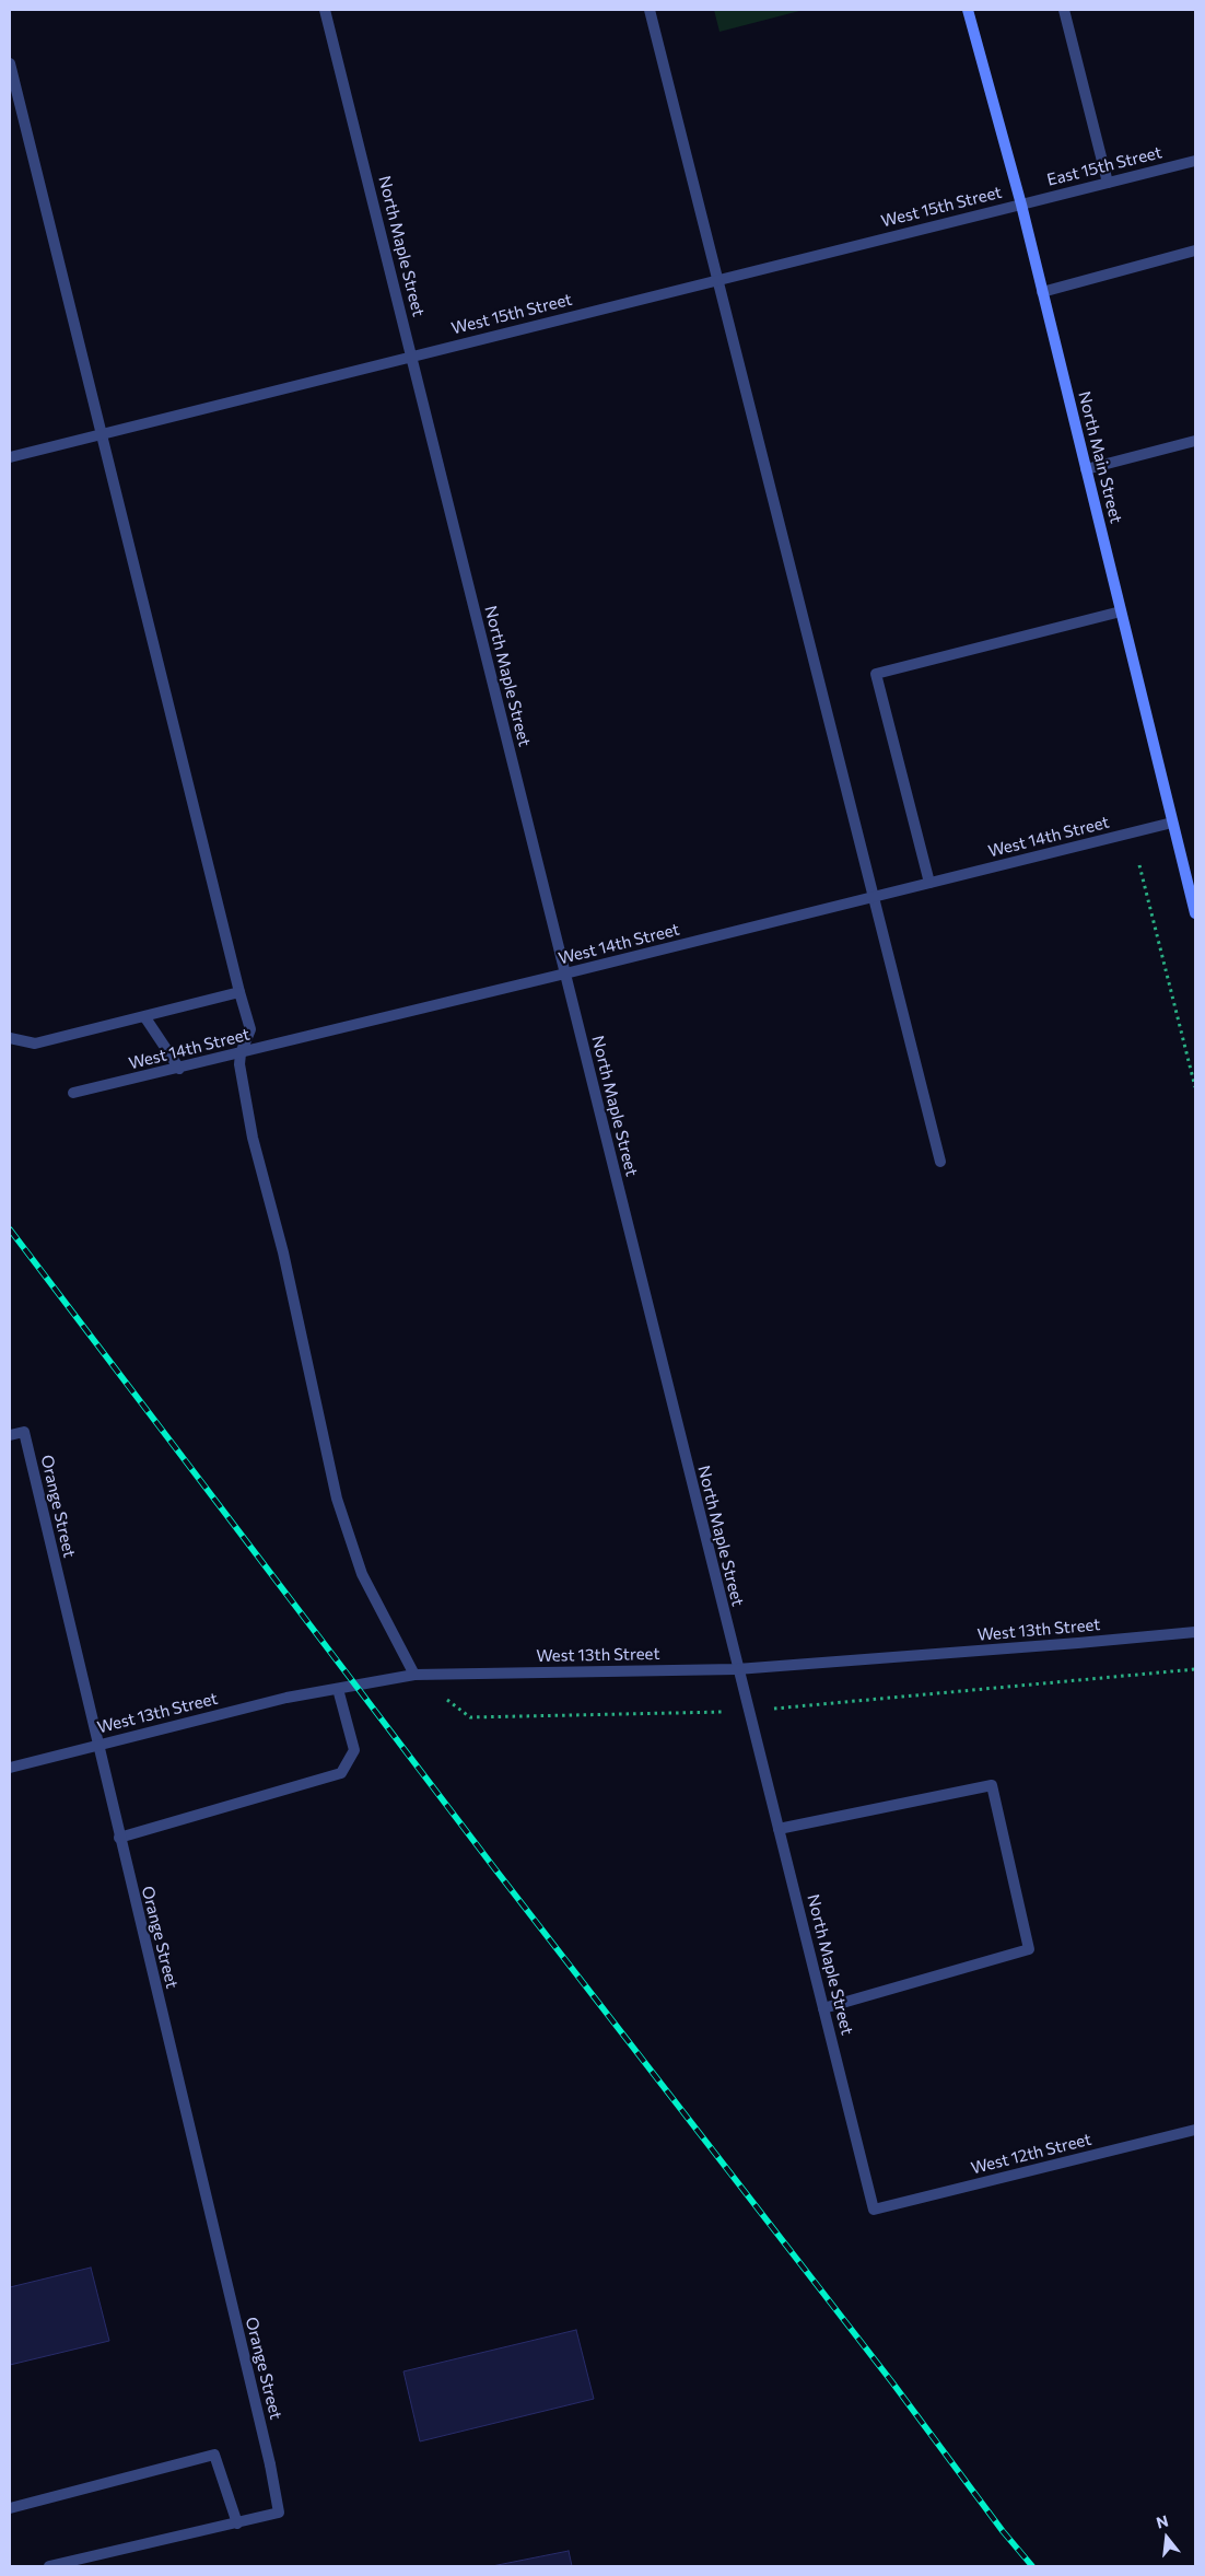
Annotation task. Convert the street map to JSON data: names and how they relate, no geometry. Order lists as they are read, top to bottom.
{
  "streets": {
    "main road": ["North Main Street"],
    "street": [
      "East 15th Street",
      "West 15th Street",
      "North Maple Street",
      "West 14th Street",
      "Orange Street",
      "West 13th Street",
      "West 12th Street"
    ]
  },
  "crossings": [
    ["East 15th Street", "West 15th Street"],
    ["East 15th Street", "North Main Street"],
    ["West 15th Street", "North Maple Street"],
    ["West 15th Street", "North Main Street"],
    ["North Maple Street", "West 14th Street"],
    ["North Maple Street", "West 13th Street"],
    ["North Maple Street", "West 12th Street"],
    ["North Main Street", "West 14th Street"],
    ["Orange Street", "West 13th Street"]
  ],
  "north": "top"
}
